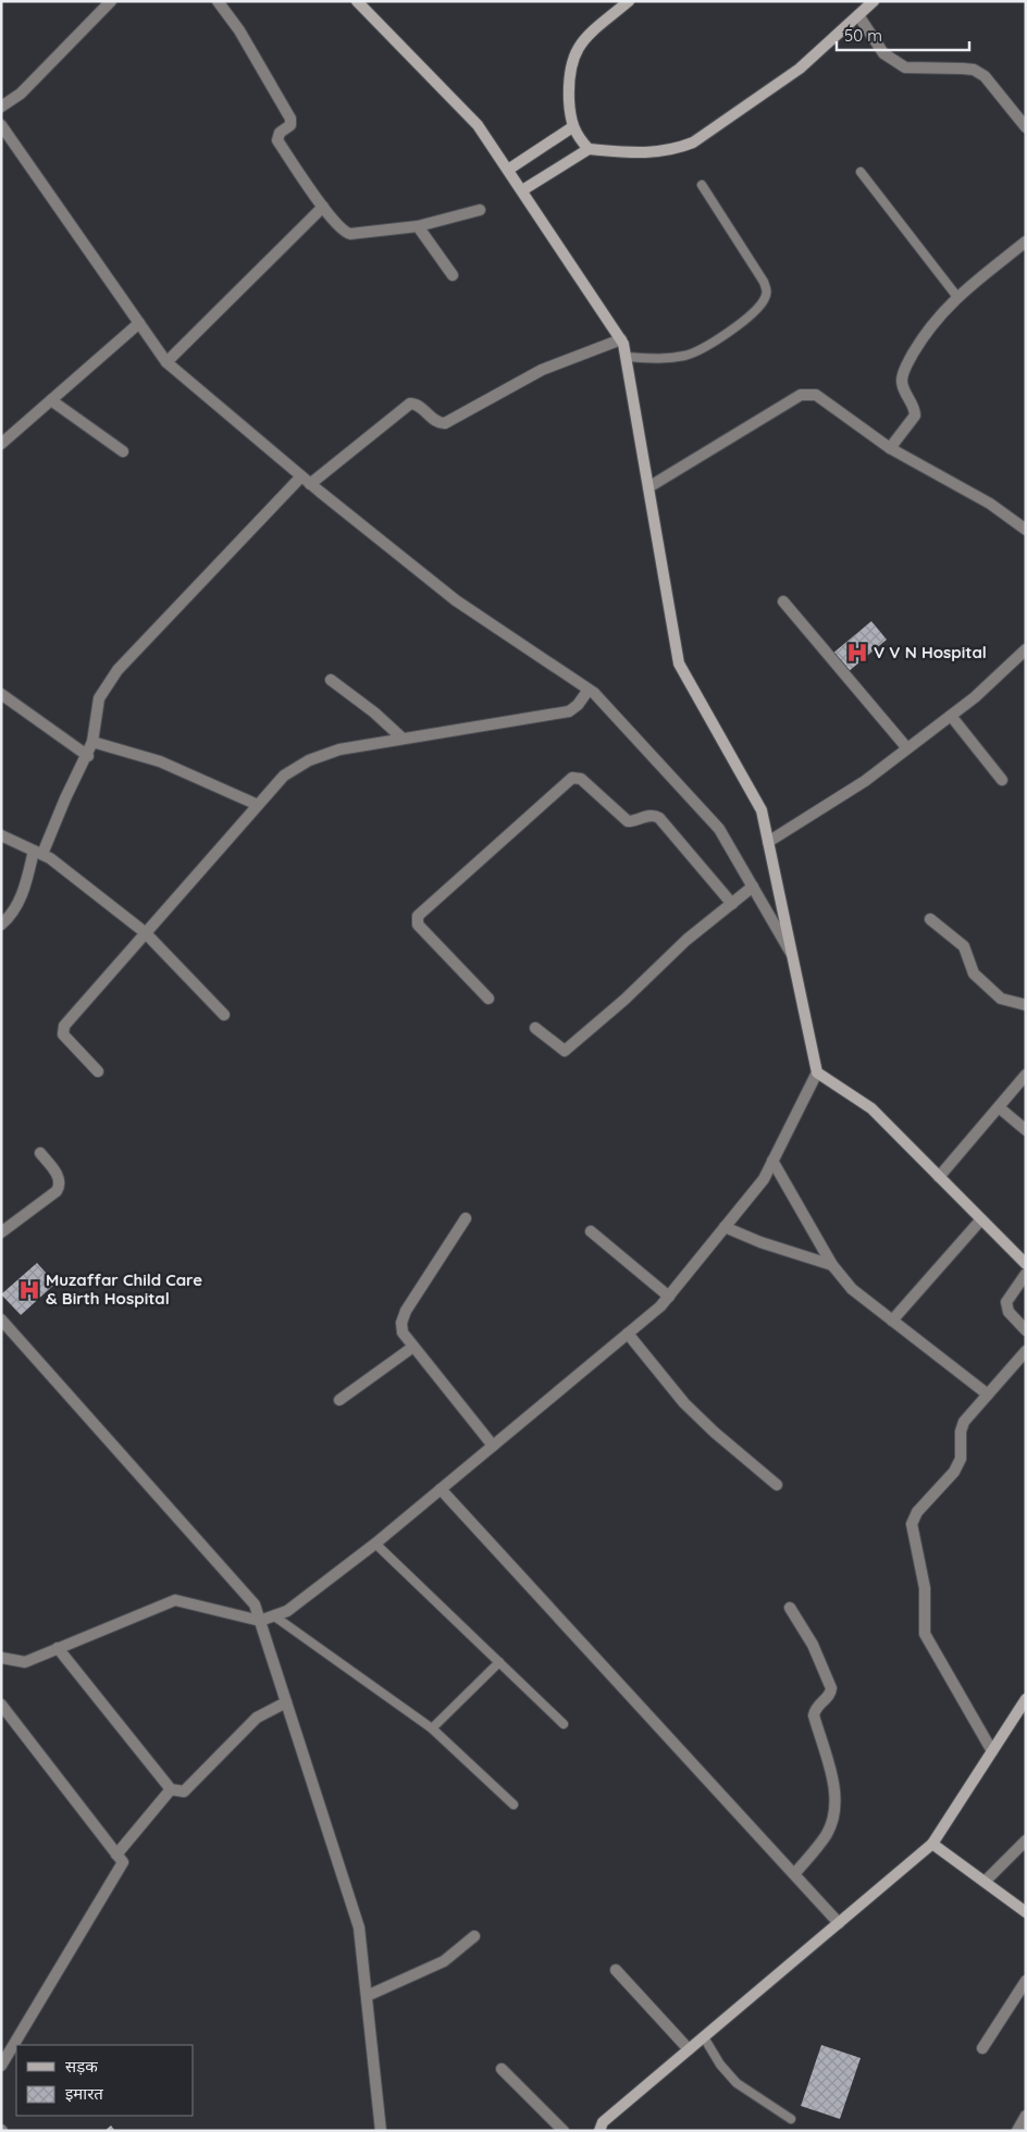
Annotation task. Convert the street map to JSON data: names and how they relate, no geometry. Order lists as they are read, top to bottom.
{
  "places": {
    "hospital": ["V V N Hospital", "Muzaffar Child Care & Birth Hospital"]
  },
  "legend": ["सड़क", "इमारत"],
  "scale_bar": "50 m"
}
